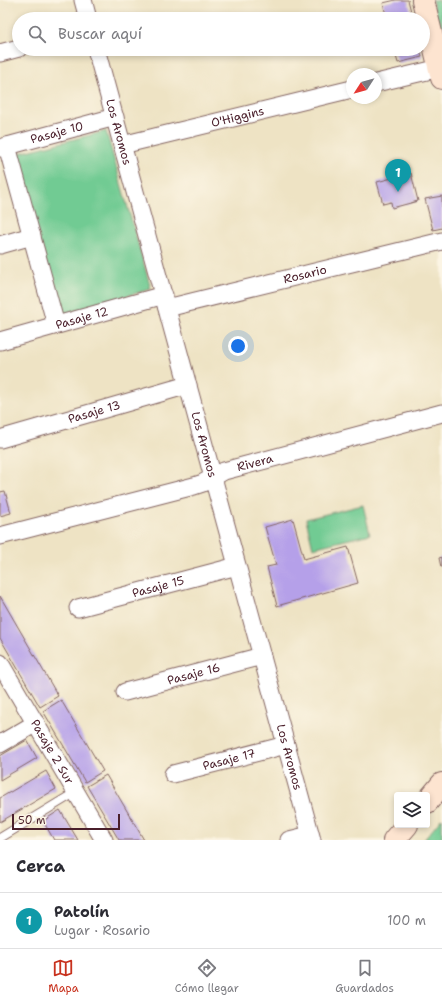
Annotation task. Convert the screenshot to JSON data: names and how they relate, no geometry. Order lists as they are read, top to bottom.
{
  "streets": {
    "street": [
      "O'Higgins",
      "Los Aromos",
      "Pasaje 10",
      "Rosario",
      "Pasaje 12",
      "Pasaje 13",
      "Rivera",
      "Pasaje 15",
      "Pasaje 16",
      "Pasaje 2 Sur",
      "Pasaje 17"
    ]
  },
  "crossings": [
    ["O'Higgins", "Los Aromos"],
    ["Los Aromos", "Pasaje 10"],
    ["Los Aromos", "Rosario"],
    ["Los Aromos", "Pasaje 12"],
    ["Los Aromos", "Pasaje 13"],
    ["Los Aromos", "Rivera"],
    ["Los Aromos", "Pasaje 15"],
    ["Los Aromos", "Pasaje 16"],
    ["Los Aromos", "Pasaje 17"],
    ["Rosario", "Pasaje 12"]
  ],
  "scale_bar": "50 m",
  "north": "bottom left",
  "page": {
    "search": "Buscar aquí",
    "pins": "1",
    "scale": "50 m",
    "heading": "Cerca",
    "list": [
      {
        "mark": "1",
        "name": "Patolín",
        "note": "Lugar · Rosario",
        "value": "100 m"
      }
    ],
    "nav": ["Mapa", "Cómo llegar", "Guardados"]
  }
}
